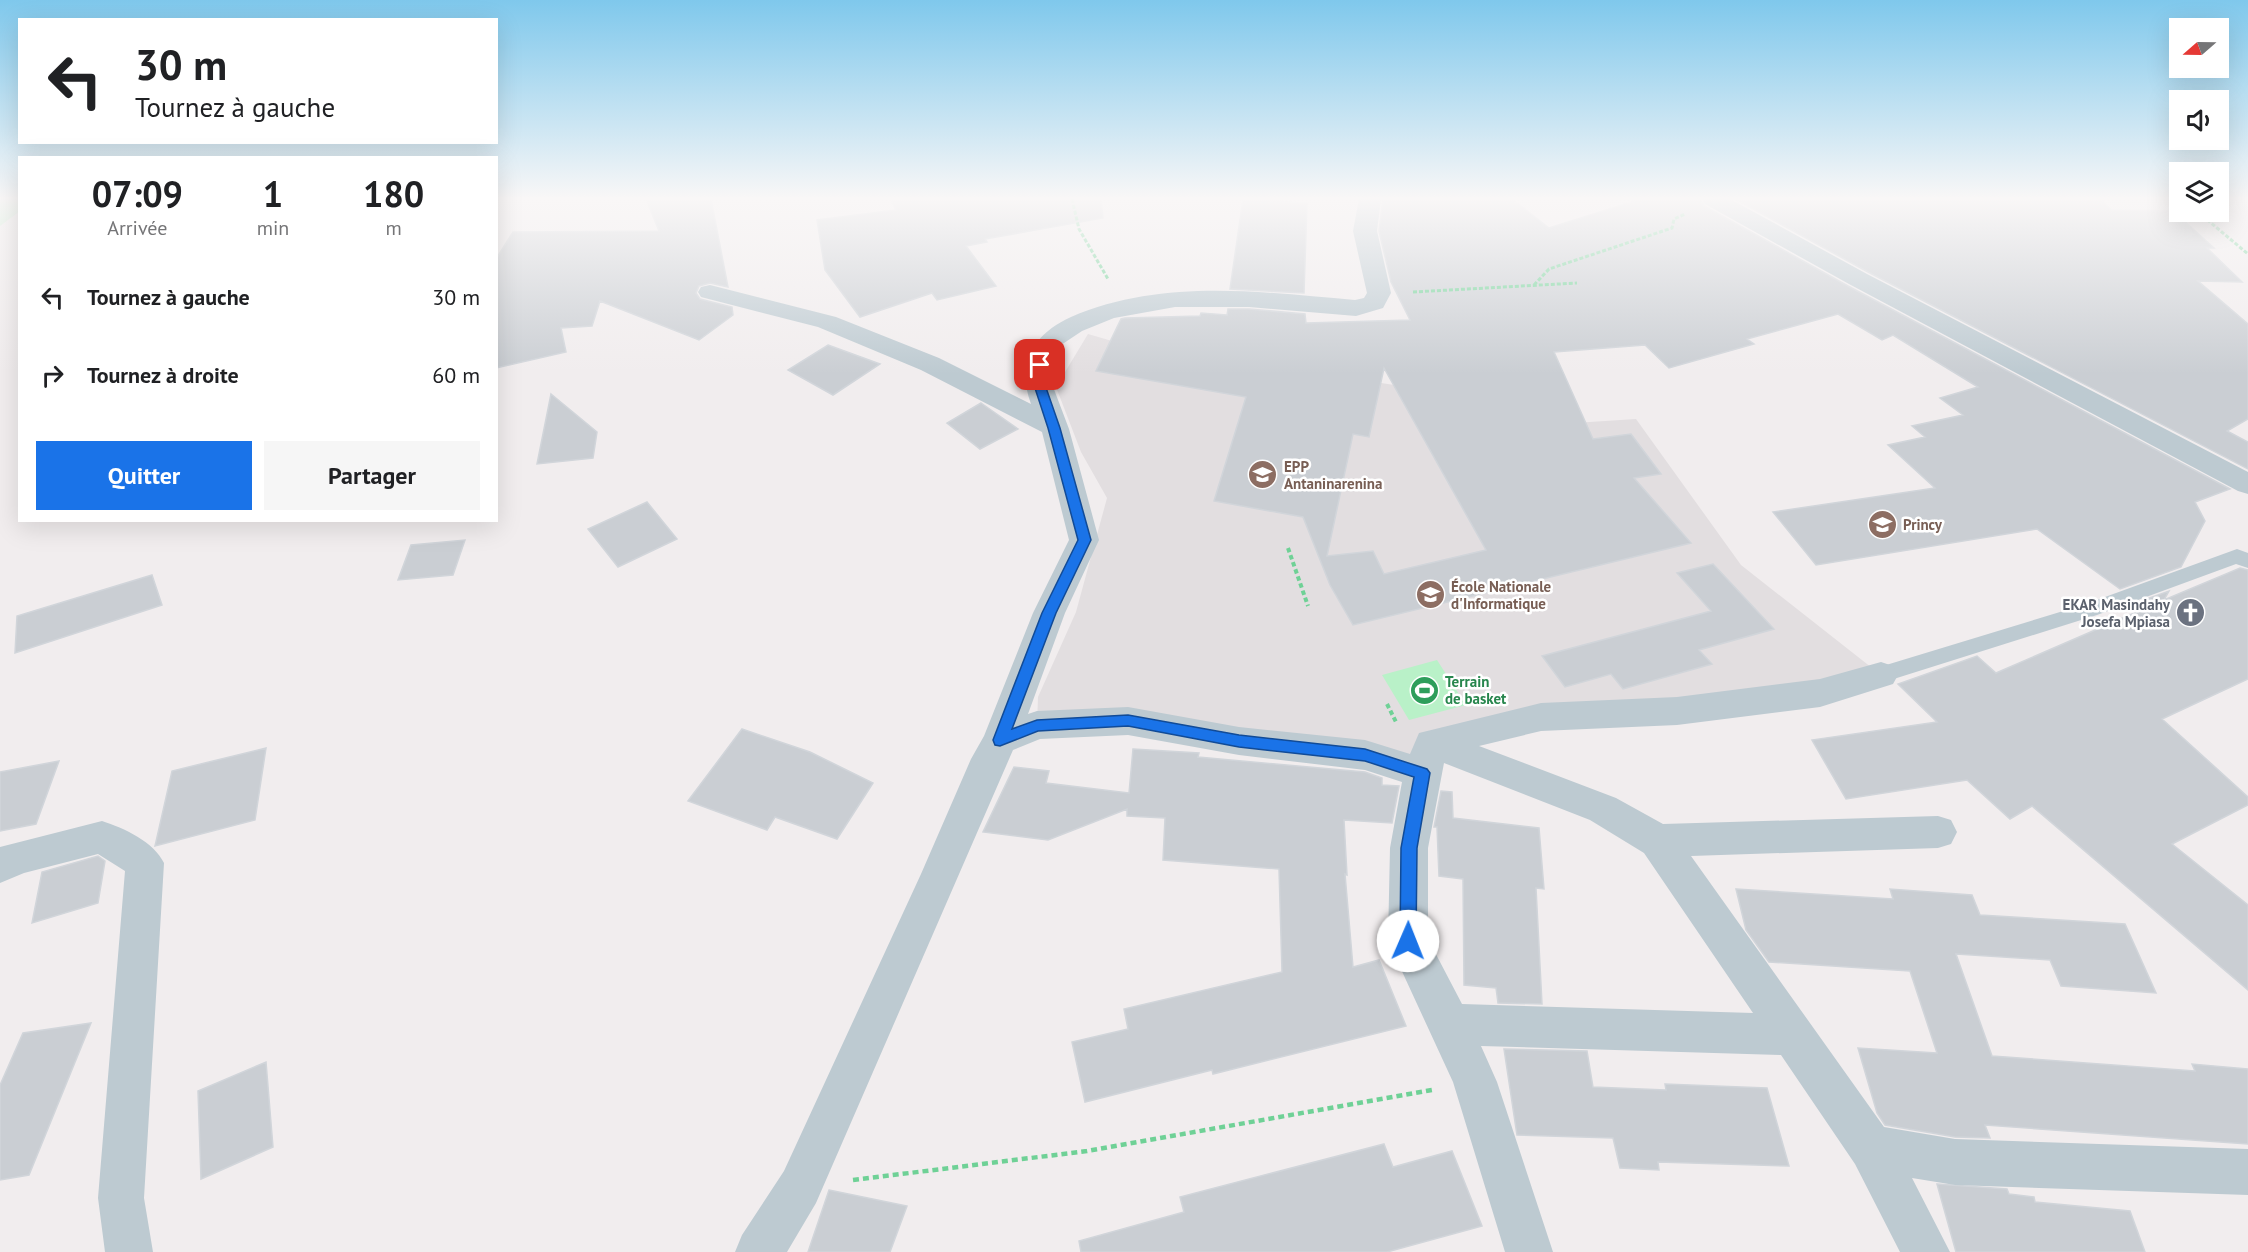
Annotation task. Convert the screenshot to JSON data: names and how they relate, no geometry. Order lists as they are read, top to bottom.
{
  "places": {
    "school or university": ["EPP Antaninarenina", "Princy", "École Nationale d'Informatique"],
    "church": ["EKAR Masindahy Josefa Mpiasa"],
    "sports": ["Terrain de basket"]
  },
  "north": "left",
  "page": {
    "turn": ["30 m", "Tournez à gauche"],
    "eta": [
      "07:09",
      "Arrivée",
      "1",
      "min",
      "180",
      "m"
    ],
    "list": [
      {
        "name": "Tournez à gauche",
        "value": "30 m"
      },
      {
        "name": "Tournez à droite",
        "value": "60 m"
      }
    ],
    "buttons": ["Quitter", "Partager"]
  }
}
